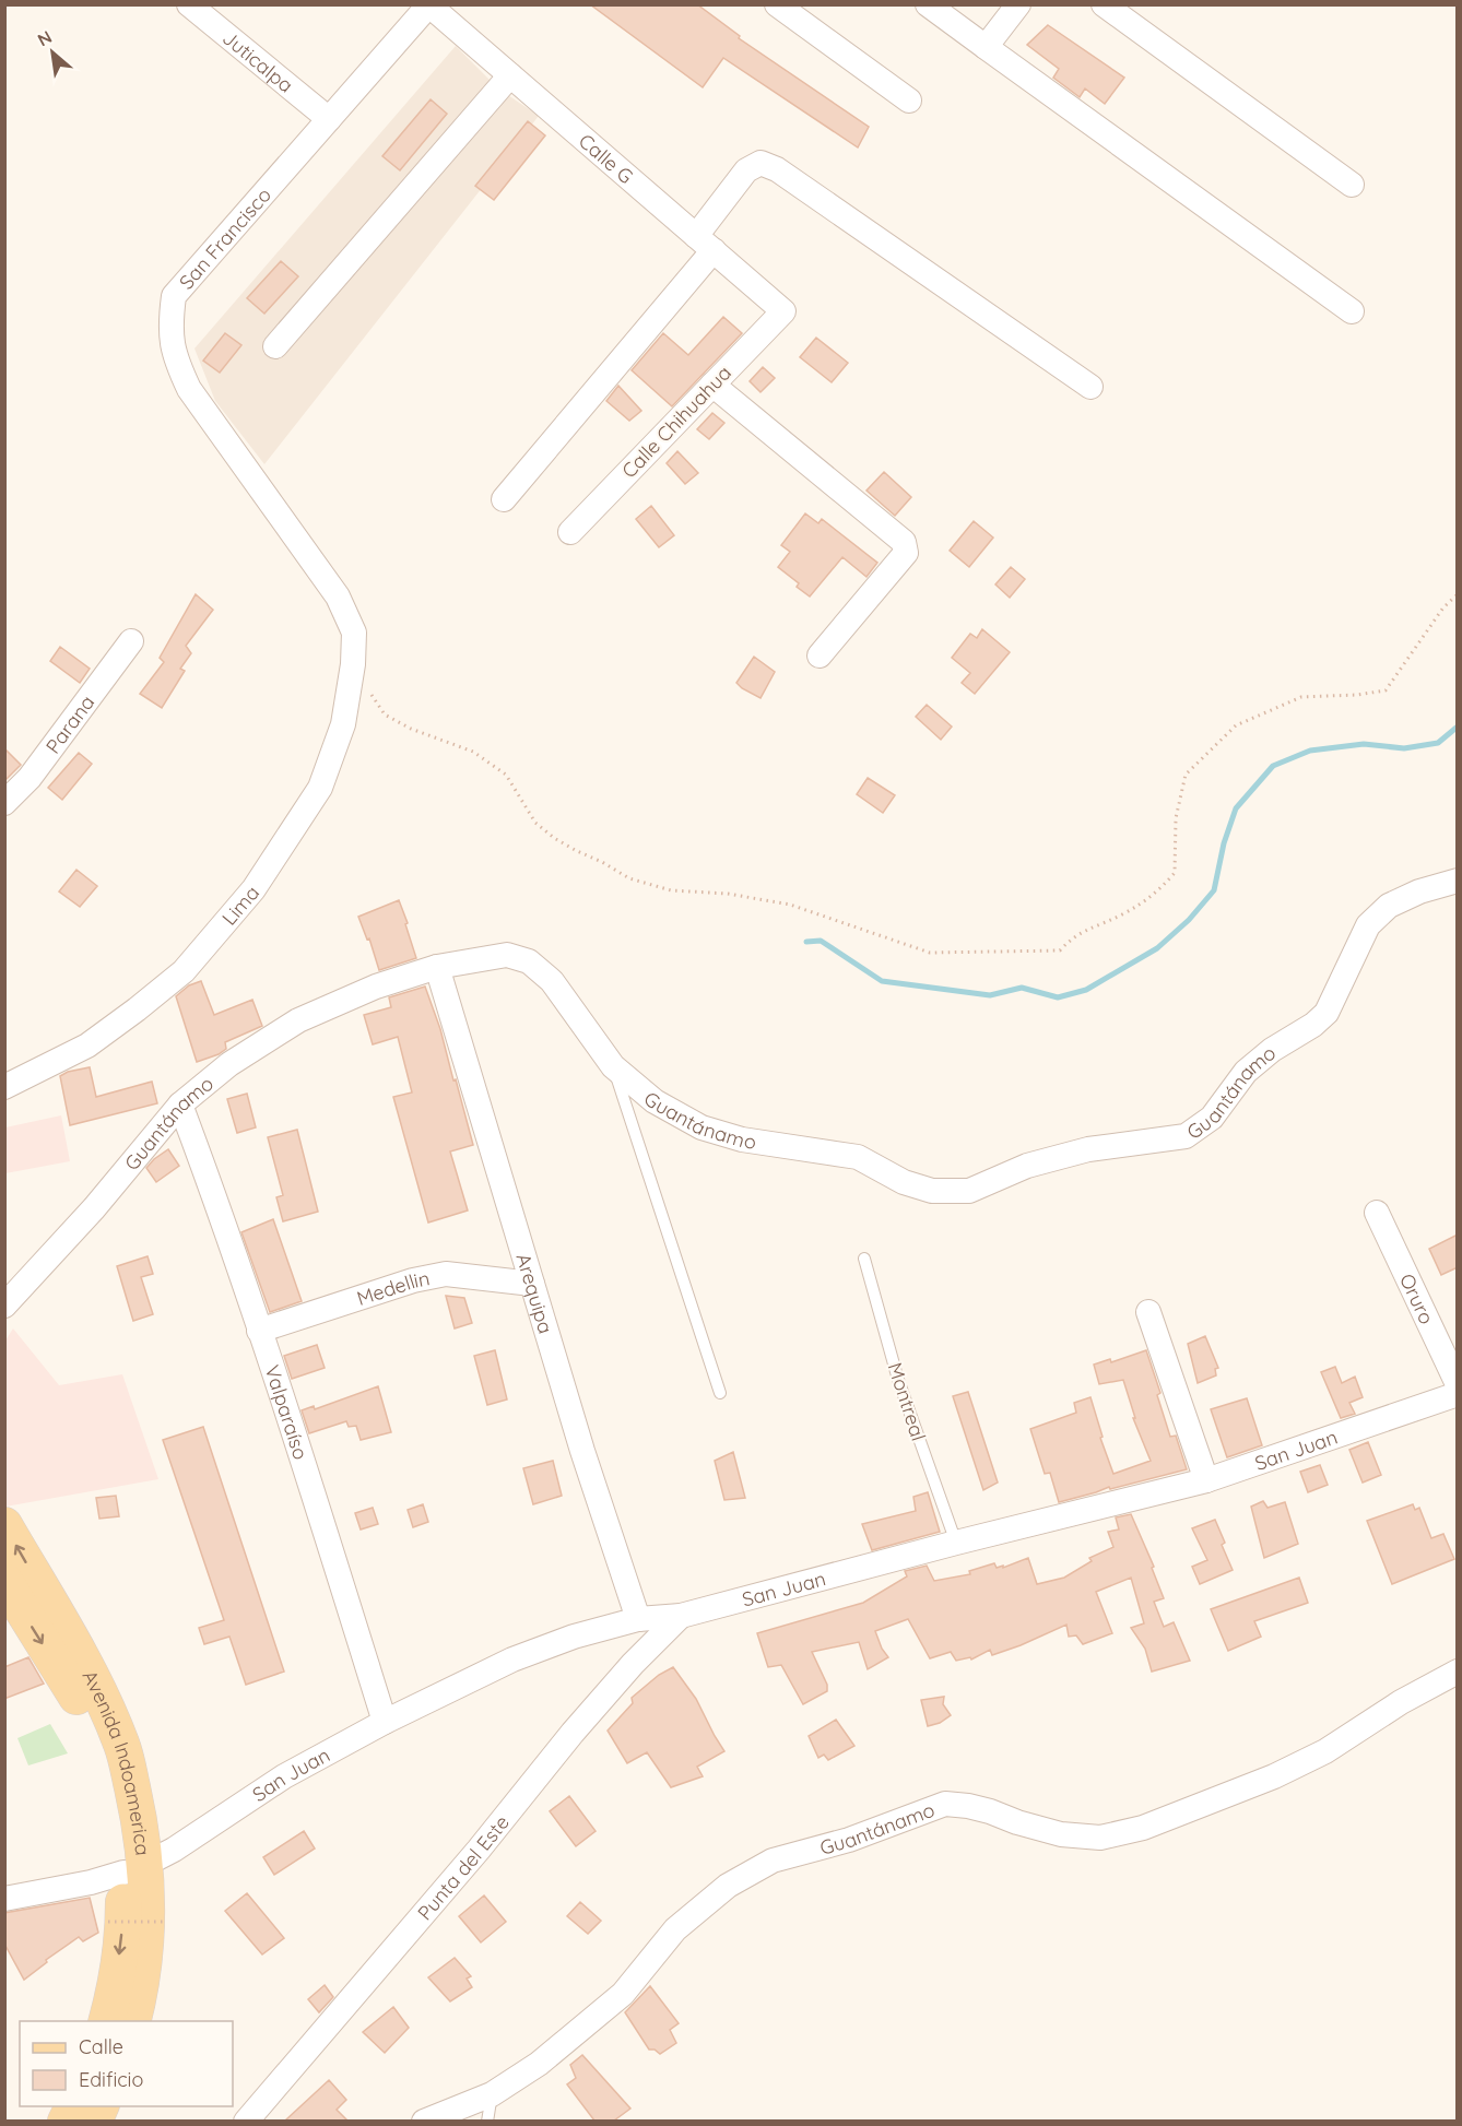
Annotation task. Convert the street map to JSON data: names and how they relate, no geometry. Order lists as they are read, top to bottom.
{
  "streets": {
    "main road": ["Avenida Indoamerica"],
    "street": [
      "Juticalpa",
      "Calle G",
      "San Francisco",
      "Calle Chihuahua",
      "Parana",
      "Lima",
      "Guantánamo",
      "Medellin",
      "Arequipa",
      "Oruro",
      "Valparaíso",
      "San Juan",
      "Punta del Este"
    ],
    "lane": ["Montreal"]
  },
  "crossings": [
    ["Juticalpa", "San Francisco"],
    ["Calle G", "San Francisco"],
    ["Calle G", "Calle Chihuahua"],
    ["San Francisco", "Lima"],
    ["Guantánamo", "Arequipa"],
    ["Guantánamo", "Valparaíso"],
    ["Medellin", "Arequipa"],
    ["Medellin", "Valparaíso"],
    ["Arequipa", "San Juan"],
    ["Montreal", "San Juan"],
    ["Valparaíso", "San Juan"],
    ["San Juan", "Avenida Indoamerica"],
    ["San Juan", "Punta del Este"]
  ],
  "legend": ["Calle", "Edificio"],
  "north": "top left"
}
